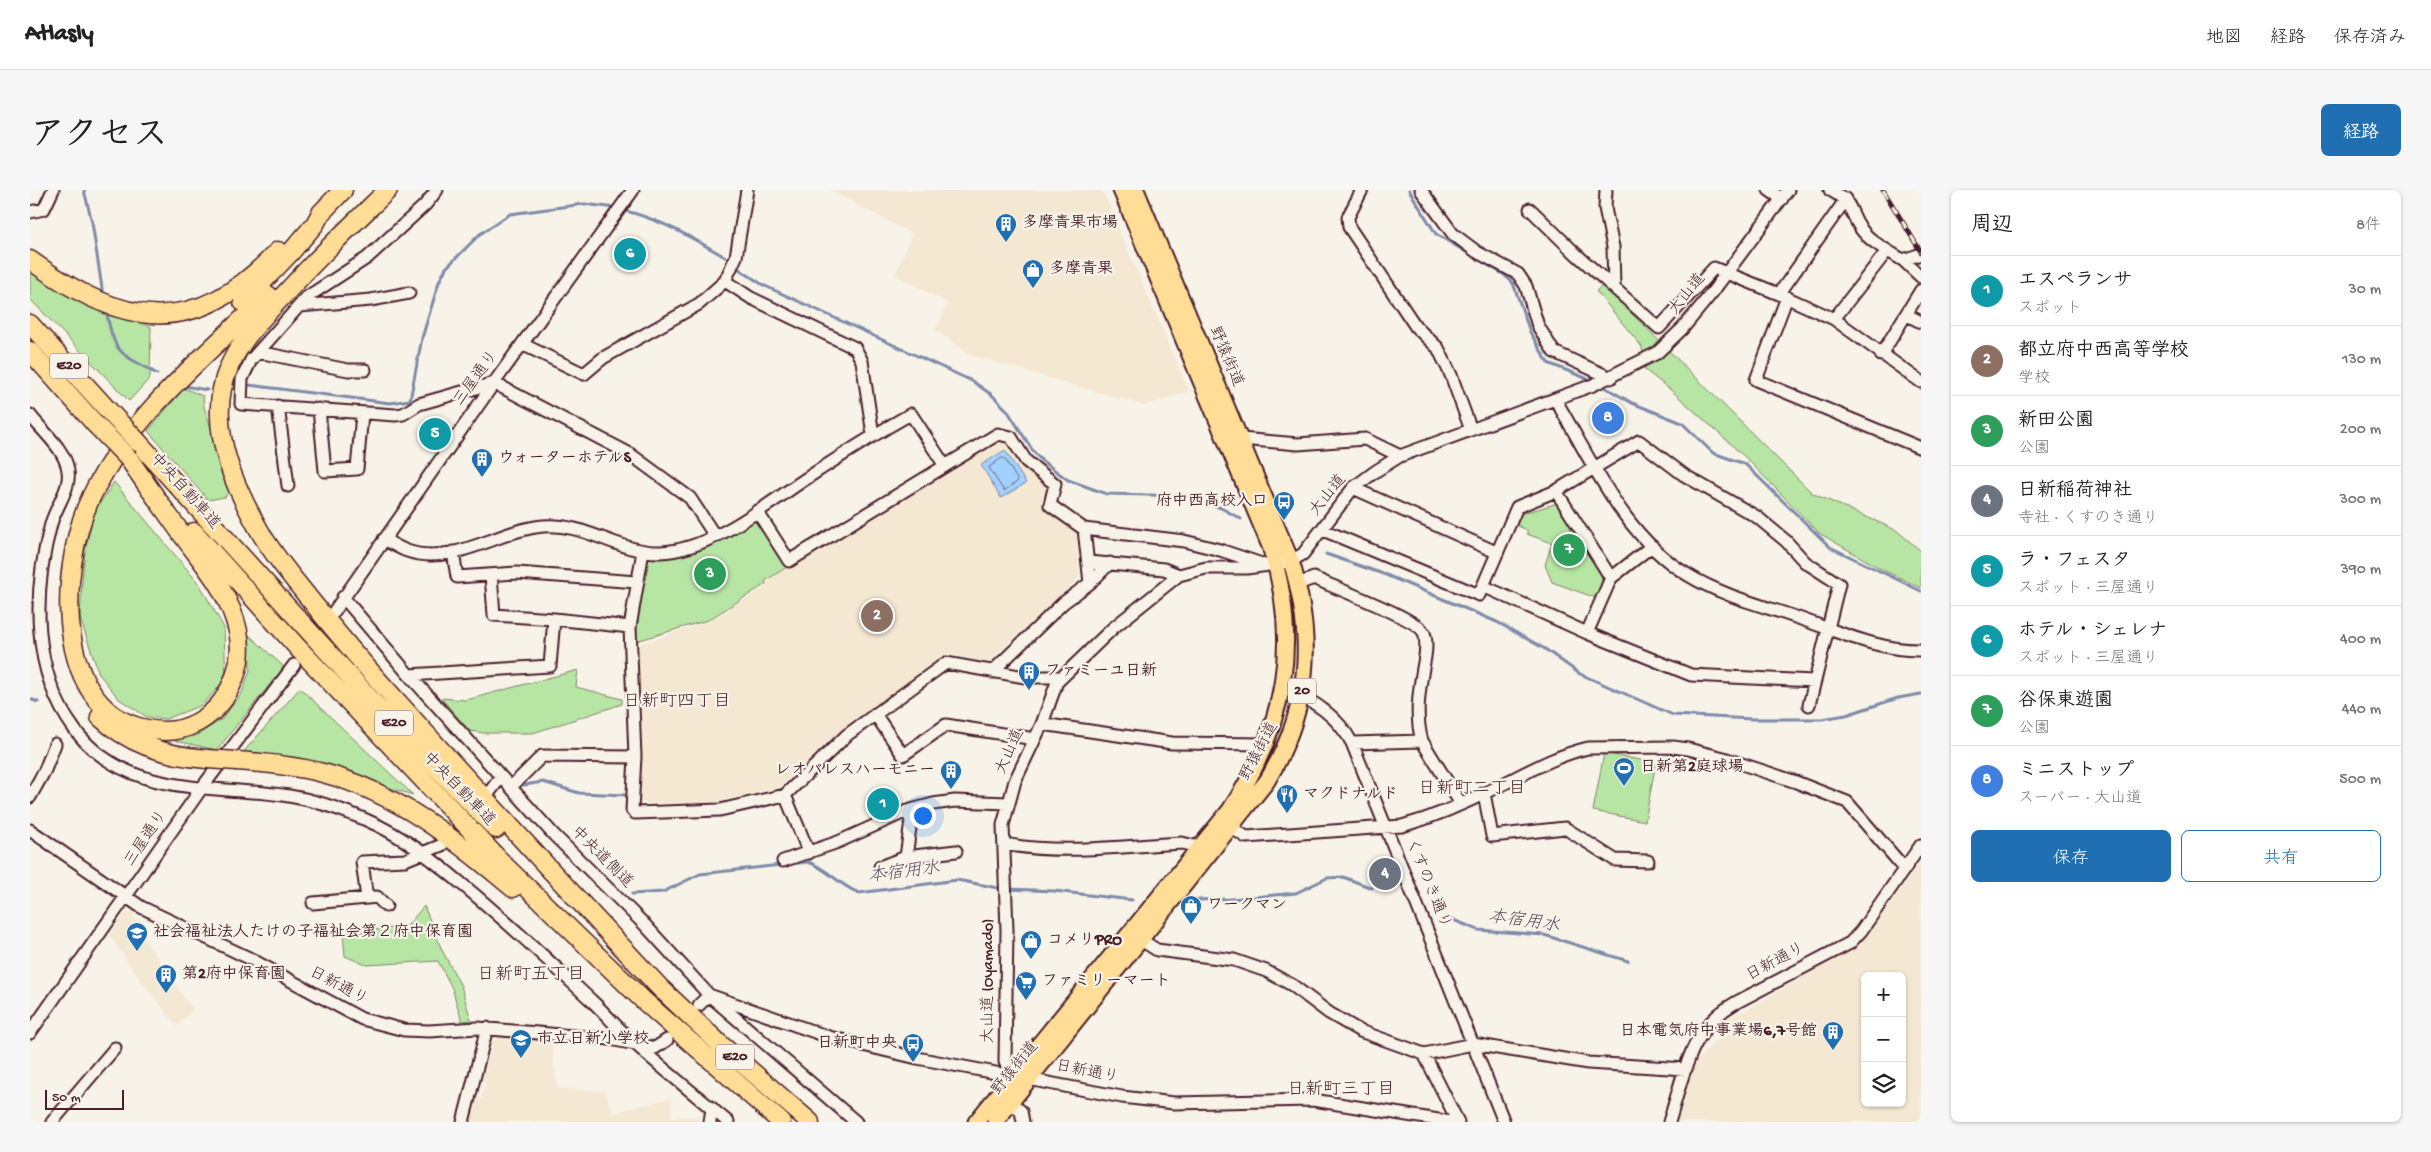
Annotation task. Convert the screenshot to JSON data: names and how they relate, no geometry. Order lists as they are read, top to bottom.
{
  "streets": {
    "highway": ["E20", "中央自動車道"],
    "main road": ["野猿街道", "20"],
    "street": [
      "大山道",
      "三屋通り",
      "中央道側道",
      "くすのき通り",
      "日新通り",
      "大山道 (Oyamado)"
    ]
  },
  "crossings": [
    ["大山道", "野猿街道"],
    ["大山道", "大山道 (Oyamado)"],
    ["野猿街道", "くすのき通り"],
    ["野猿街道", "日新通り"],
    ["野猿街道", "大山道 (Oyamado)"],
    ["三屋通り", "中央道側道"],
    ["三屋通り", "日新通り"],
    ["中央道側道", "日新通り"],
    ["日新通り", "大山道 (Oyamado)"]
  ],
  "districts": [
    "日新町四丁目",
    "日新町二丁目",
    "日新町五丁目",
    "日新町三丁目"
  ],
  "water": ["本宿用水"],
  "places": {
    "building": [
      "多摩青果市場",
      "ウォーターホテルS",
      "ファミーユ日新",
      "レオパレスハーモニー",
      "第2府中保育園",
      "日本電気府中事業場6,7号館"
    ],
    "shop": ["多摩青果", "ワークマン", "コメリPRO"],
    "bus stop": ["府中西高校入口", "日新町中央"],
    "sports": ["日新第2庭球場"],
    "restaurant": ["マクドナルド"],
    "school or university": ["社会福祉法人たけの子福祉会第２府中保育園", "市立日新小学校"],
    "supermarket": ["ファミリーマート"]
  },
  "scale_bar": "50 m",
  "page": {
    "header": "Atlasly",
    "nav": ["地図", "経路", "保存済み"],
    "title": "アクセス",
    "buttons": [
      "経路",
      ["保存", "共有"]
    ],
    "heading": ["周辺", "8件"],
    "pins": [
      "6",
      "8",
      "5",
      "7",
      "3",
      "2",
      "1",
      "4"
    ],
    "list": [
      {
        "mark": "1",
        "name": "エスペランサ",
        "note": "スポット",
        "value": "30 m"
      },
      {
        "mark": "2",
        "name": "都立府中西高等学校",
        "note": "学校",
        "value": "130 m"
      },
      {
        "mark": "3",
        "name": "新田公園",
        "note": "公園",
        "value": "200 m"
      },
      {
        "mark": "4",
        "name": "日新稲荷神社",
        "note": "寺社 · くすのき通り",
        "value": "300 m"
      },
      {
        "mark": "5",
        "name": "ラ・フェスタ",
        "note": "スポット · 三屋通り",
        "value": "390 m"
      },
      {
        "mark": "6",
        "name": "ホテル・シェレナ",
        "note": "スポット · 三屋通り",
        "value": "400 m"
      },
      {
        "mark": "7",
        "name": "谷保東遊園",
        "note": "公園",
        "value": "440 m"
      },
      {
        "mark": "8",
        "name": "ミニストップ",
        "note": "スーパー · 大山道",
        "value": "500 m"
      }
    ],
    "map_buttons": ["+", "−"],
    "scale": "50 m"
  }
}
